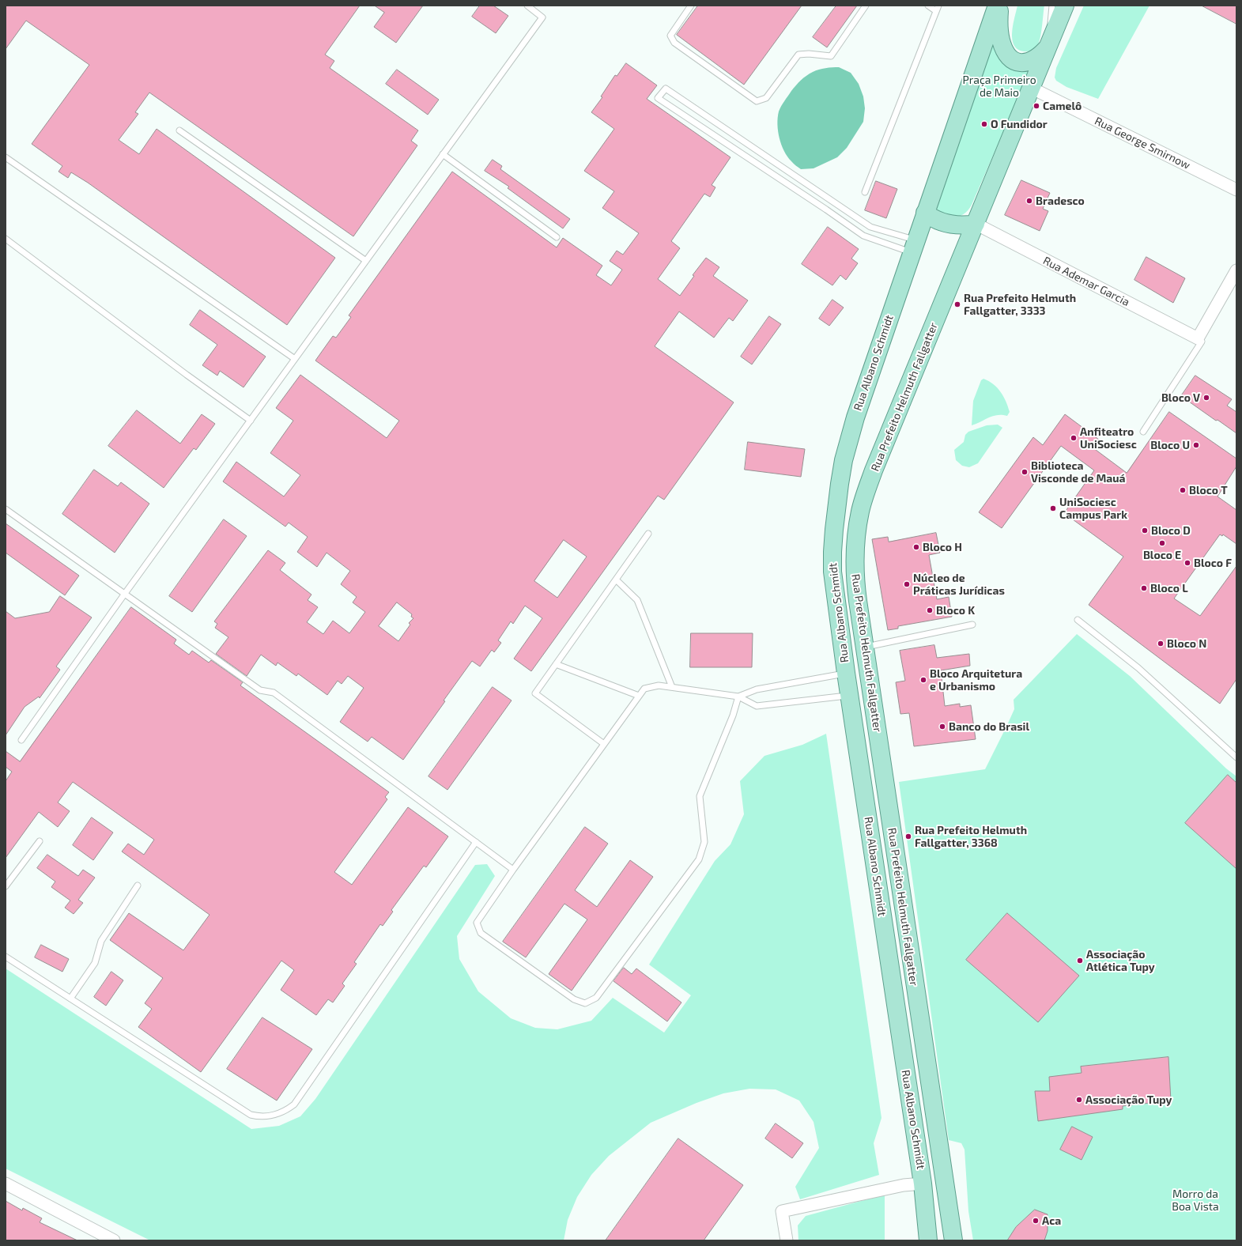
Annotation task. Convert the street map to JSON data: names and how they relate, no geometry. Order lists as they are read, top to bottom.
{
  "streets": {
    "main road": ["Rua Albano Schmidt", "Rua Prefeito Helmuth Fallgatter"],
    "street": ["Rua George Smirnow", "Rua Ademar Garcia"]
  },
  "crossings": [
    ["Rua George Smirnow", "Rua Prefeito Helmuth Fallgatter"],
    ["Rua Ademar Garcia", "Rua Prefeito Helmuth Fallgatter"]
  ],
  "parks": ["Praça Primeiro de Maio", "Morro da Boa Vista"],
  "places": [
    "Camelô",
    "O Fundidor",
    "Bradesco",
    "Rua Prefeito Helmuth Fallgatter, 3333",
    "Bloco V",
    "Anfiteatro UniSociesc",
    "Bloco U",
    "Biblioteca Visconde de Mauá",
    "Bloco T",
    "UniSociesc Campus Park",
    "Bloco D",
    "Bloco E",
    "Bloco H",
    "Bloco F",
    "Núcleo de Práticas Jurídicas",
    "Bloco L",
    "Bloco K",
    "Bloco N",
    "Bloco Arquitetura e Urbanismo",
    "Banco do Brasil",
    "Rua Prefeito Helmuth Fallgatter, 3368",
    "Associação Atlética Tupy",
    "Associação Tupy",
    "Aca"
  ]
}
